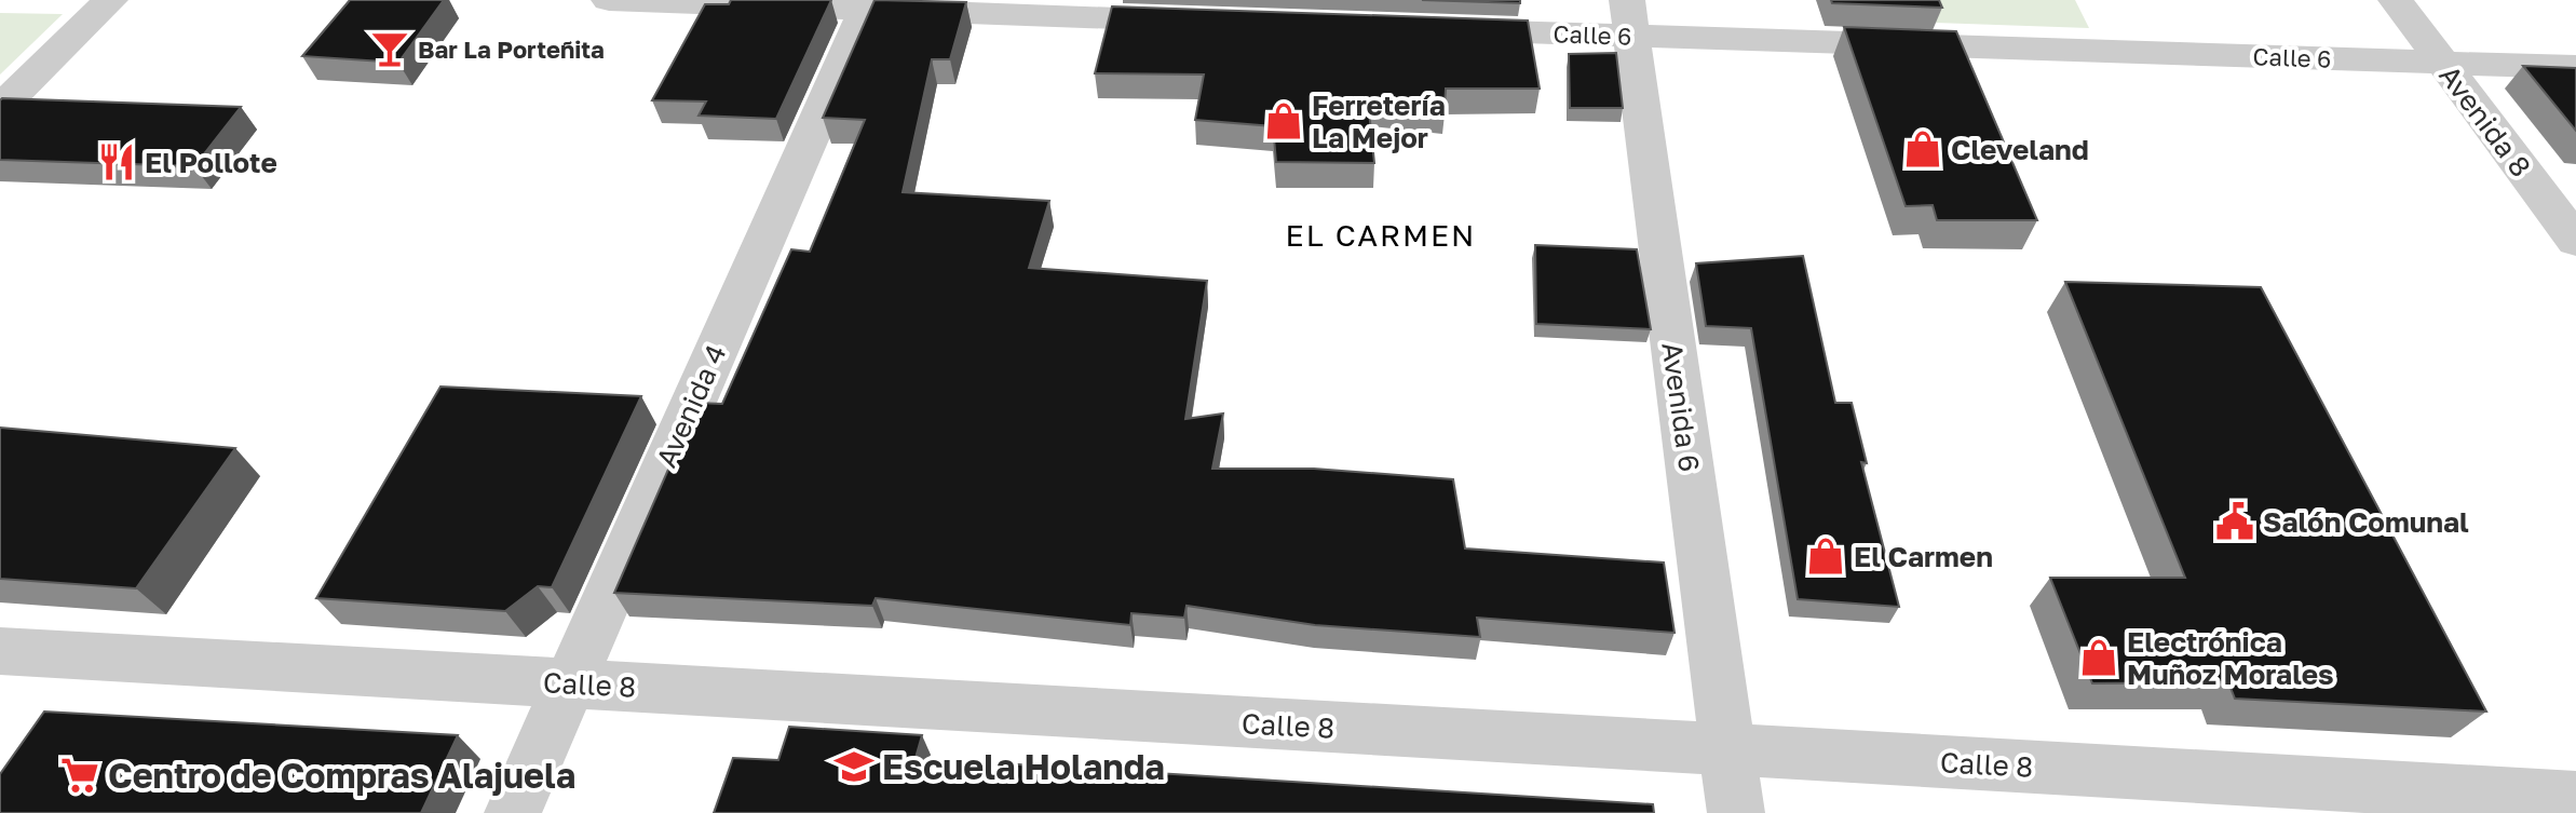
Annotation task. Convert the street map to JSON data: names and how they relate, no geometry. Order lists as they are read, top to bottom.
{
  "streets": {
    "street": [
      "Calle 6",
      "Avenida 8",
      "Avenida 4",
      "Avenida 6",
      "Calle 8"
    ]
  },
  "crossings": [
    ["Calle 6", "Avenida 8"],
    ["Calle 6", "Avenida 6"],
    ["Avenida 4", "Calle 8"],
    ["Avenida 6", "Calle 8"]
  ],
  "districts": ["EL CARMEN"],
  "places": {
    "bar": ["Bar La Porteñita"],
    "shop": [
      "Ferretería La Mejor",
      "Cleveland",
      "El Carmen",
      "Electrónica Muñoz Morales"
    ],
    "restaurant": ["El Pollote"],
    "public building": ["Salón Comunal"],
    "school or university": ["Escuela Holanda"],
    "supermarket": ["Centro de Compras Alajuela"]
  }
}
